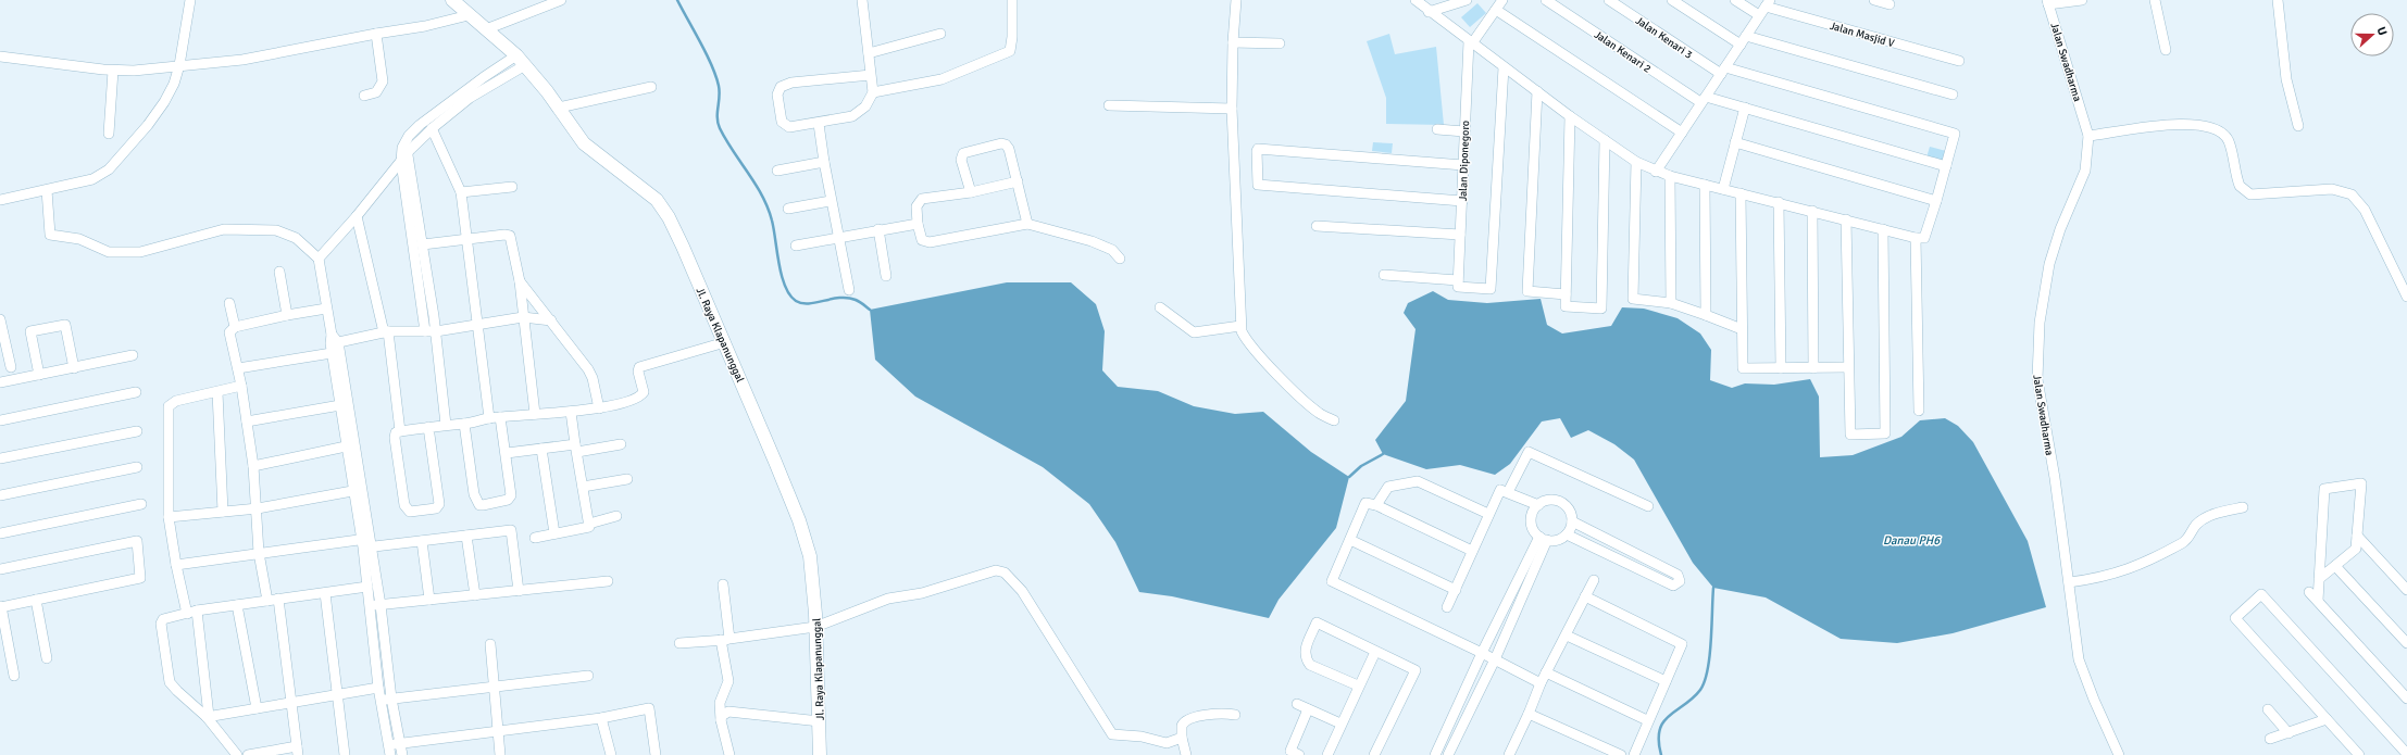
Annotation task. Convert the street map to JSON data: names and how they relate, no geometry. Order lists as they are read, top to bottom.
{
  "streets": {
    "street": [
      "Jalan Masjid V",
      "Jalan Kenari 3",
      "Jalan Kenari 2",
      "Jalan Swadharma",
      "Jalan Diponegoro",
      "Jl. Raya Klapanunggal"
    ]
  },
  "crossings": [
    ["Jalan Kenari 3", "Jalan Kenari 2"]
  ],
  "water": ["Danau PH6"],
  "north": "right"
}
